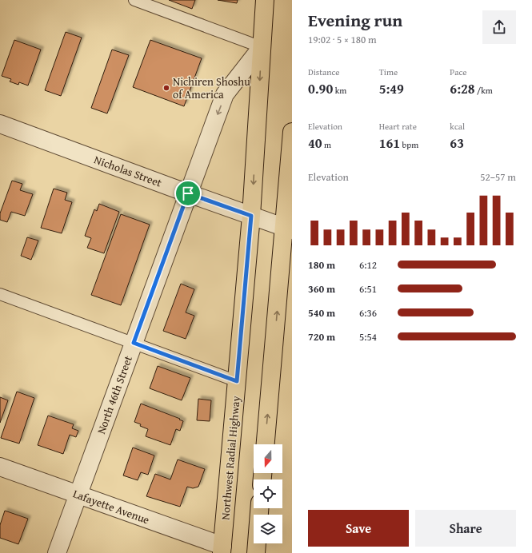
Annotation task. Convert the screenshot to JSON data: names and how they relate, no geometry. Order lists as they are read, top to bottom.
{
  "streets": {
    "main road": ["Northwest Radial Highway"],
    "street": ["Nicholas Street", "North 46th Street", "Lafayette Avenue"]
  },
  "crossings": [
    ["Nicholas Street", "North 46th Street"],
    ["Nicholas Street", "Northwest Radial Highway"],
    ["North 46th Street", "Northwest Radial Highway"],
    ["North 46th Street", "Lafayette Avenue"],
    ["Northwest Radial Highway", "Lafayette Avenue"]
  ],
  "places": ["Nichiren Shoshu of America"],
  "north": "bottom",
  "page": {
    "heading": ["Evening run", "19:02 · 5 × 180 m"],
    "stats": [
      ["Distance", "0.90 km"],
      ["Time", "5:49"],
      ["Pace", "6:28 /km"],
      ["Elevation", "40 m"],
      ["Heart rate", "161 bpm"],
      ["kcal", "63"]
    ],
    "chart": ["Elevation", "52–57 m"],
    "list": [
      {
        "name": "180 m",
        "note": "6:12"
      },
      {
        "name": "360 m",
        "note": "6:51"
      },
      {
        "name": "540 m",
        "note": "6:36"
      },
      {
        "name": "720 m",
        "note": "5:54"
      }
    ],
    "buttons": ["Save", "Share"]
  }
}
